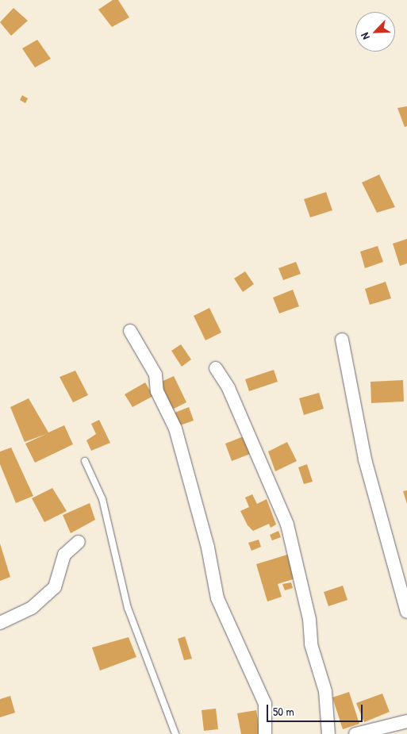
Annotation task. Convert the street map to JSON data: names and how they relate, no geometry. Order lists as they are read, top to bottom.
{
  "scale_bar": "50 m",
  "north": "bottom left"
}
